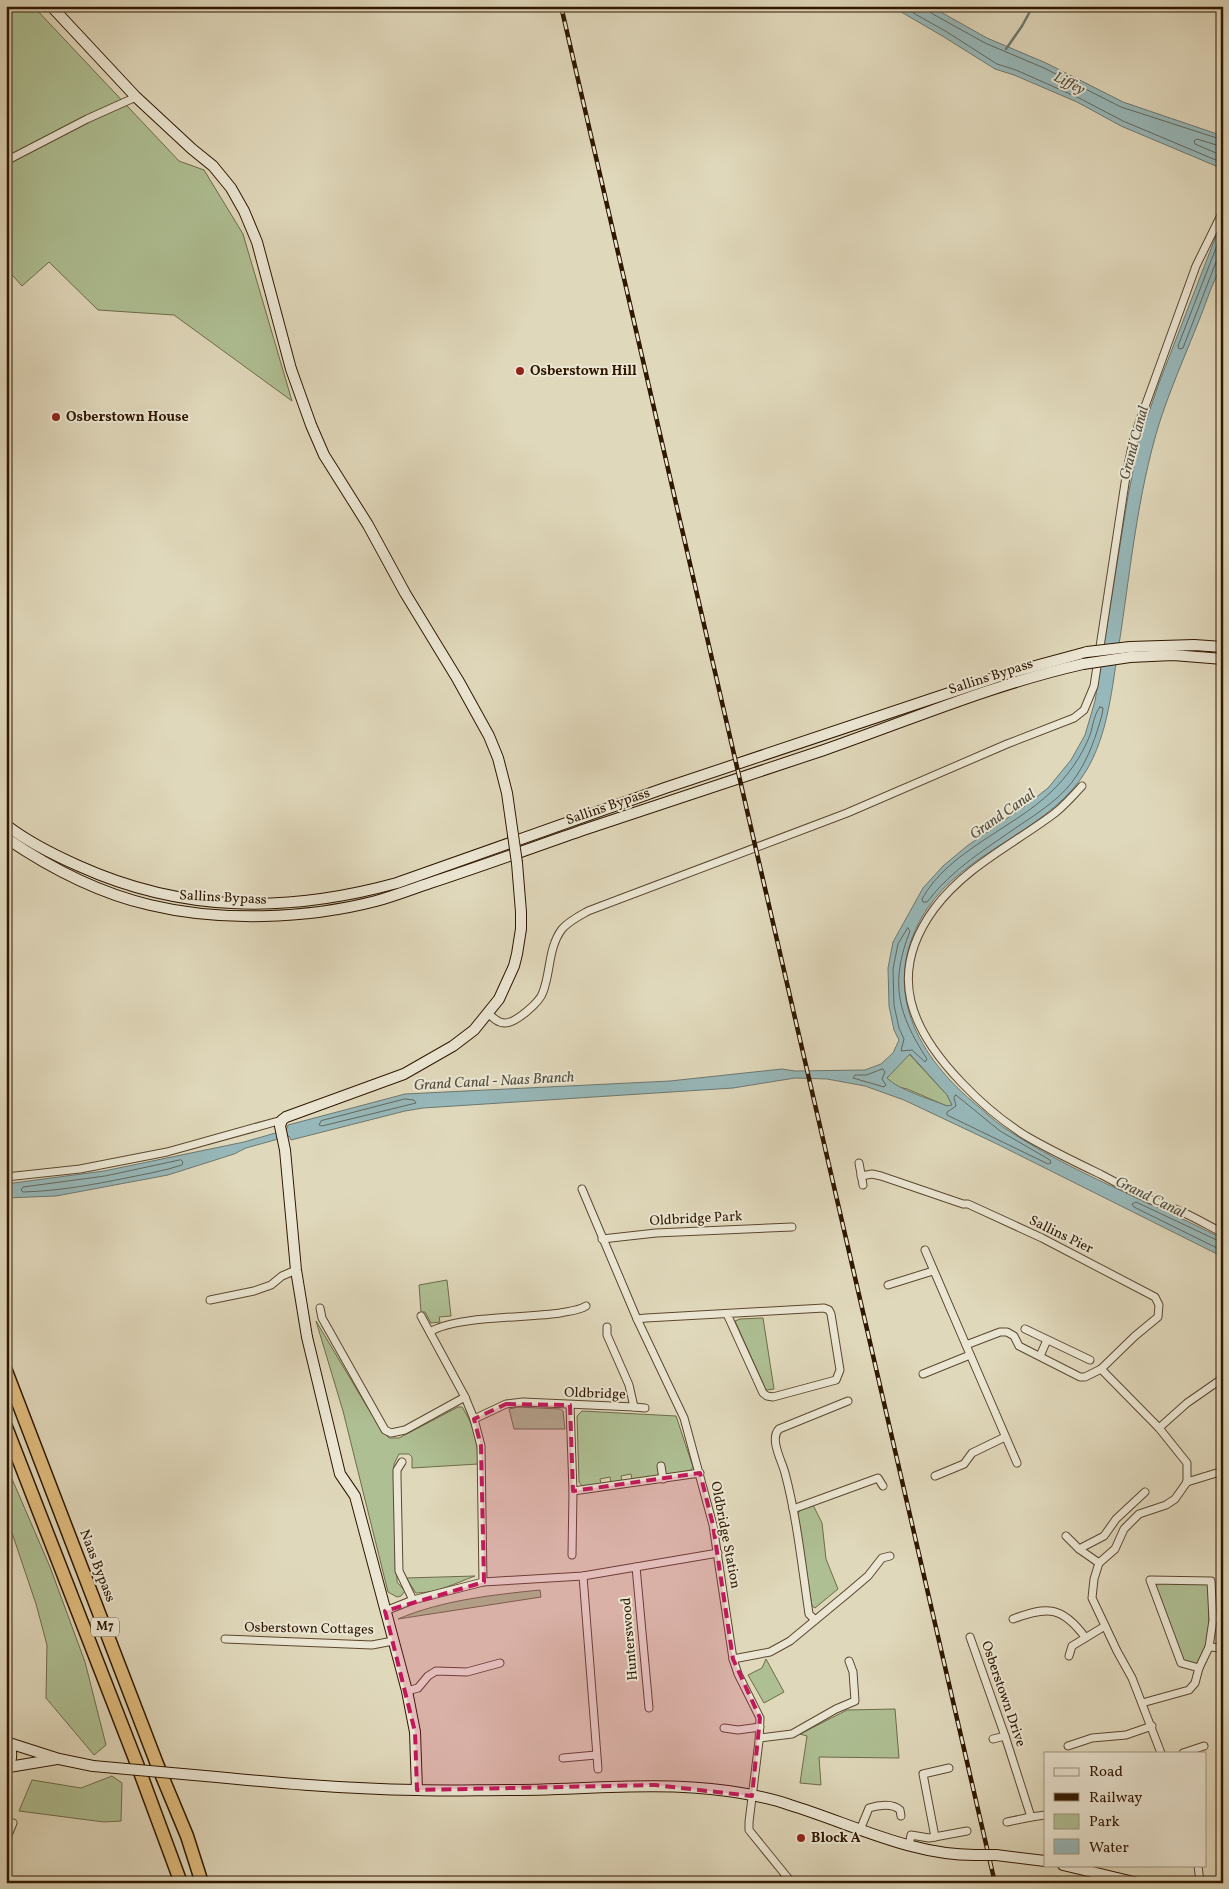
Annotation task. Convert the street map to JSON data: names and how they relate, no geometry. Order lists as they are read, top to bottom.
{
  "streets": {
    "highway": ["Naas Bypass", "M7"],
    "street": [
      "Sallins Bypass",
      "Oldbridge Park",
      "Sallins Pier",
      "Oldbridge",
      "Oldbridge Station",
      "Osberstown Cottages",
      "Hunterswood",
      "Osberstown Drive"
    ]
  },
  "water": ["Liffey", "Grand Canal", "Grand Canal - Naas Branch"],
  "places": ["Osberstown Hill", "Osberstown House", "Block A"],
  "legend": [
    "Road",
    "Railway",
    "Park",
    "Water"
  ]
}
